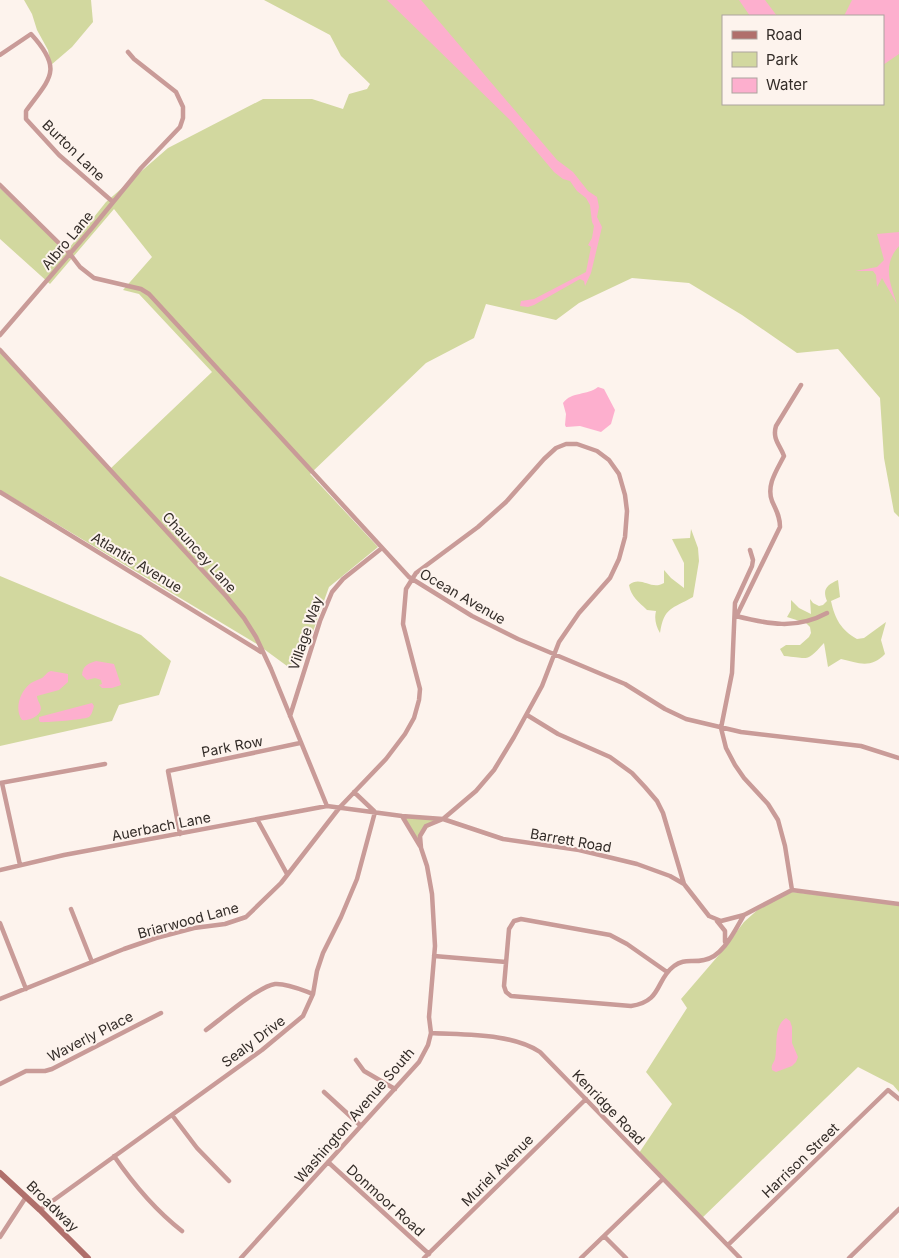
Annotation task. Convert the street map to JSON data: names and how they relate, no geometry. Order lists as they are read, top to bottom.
{
  "streets": {
    "main road": ["Broadway"],
    "street": [
      "Burton Lane",
      "Albro Lane",
      "Chauncey Lane",
      "Atlantic Avenue",
      "Ocean Avenue",
      "Village Way",
      "Park Row",
      "Auerbach Lane",
      "Barrett Road",
      "Briarwood Lane",
      "Waverly Place",
      "Sealy Drive",
      "Kenridge Road",
      "Washington Avenue South",
      "Harrison Street",
      "Muriel Avenue",
      "Donmoor Road"
    ]
  },
  "crossings": [
    ["Burton Lane", "Albro Lane"],
    ["Albro Lane", "Ocean Avenue"],
    ["Chauncey Lane", "Atlantic Avenue"],
    ["Chauncey Lane", "Village Way"],
    ["Chauncey Lane", "Park Row"],
    ["Chauncey Lane", "Auerbach Lane"],
    ["Ocean Avenue", "Village Way"],
    ["Ocean Avenue", "Briarwood Lane"],
    ["Park Row", "Auerbach Lane"],
    ["Barrett Road", "Briarwood Lane"],
    ["Barrett Road", "Sealy Drive"],
    ["Barrett Road", "Washington Avenue South"],
    ["Sealy Drive", "Broadway"],
    ["Kenridge Road", "Washington Avenue South"],
    ["Kenridge Road", "Harrison Street"],
    ["Kenridge Road", "Muriel Avenue"],
    ["Washington Avenue South", "Donmoor Road"],
    ["Muriel Avenue", "Donmoor Road"]
  ],
  "legend": ["Road", "Park", "Water"]
}
